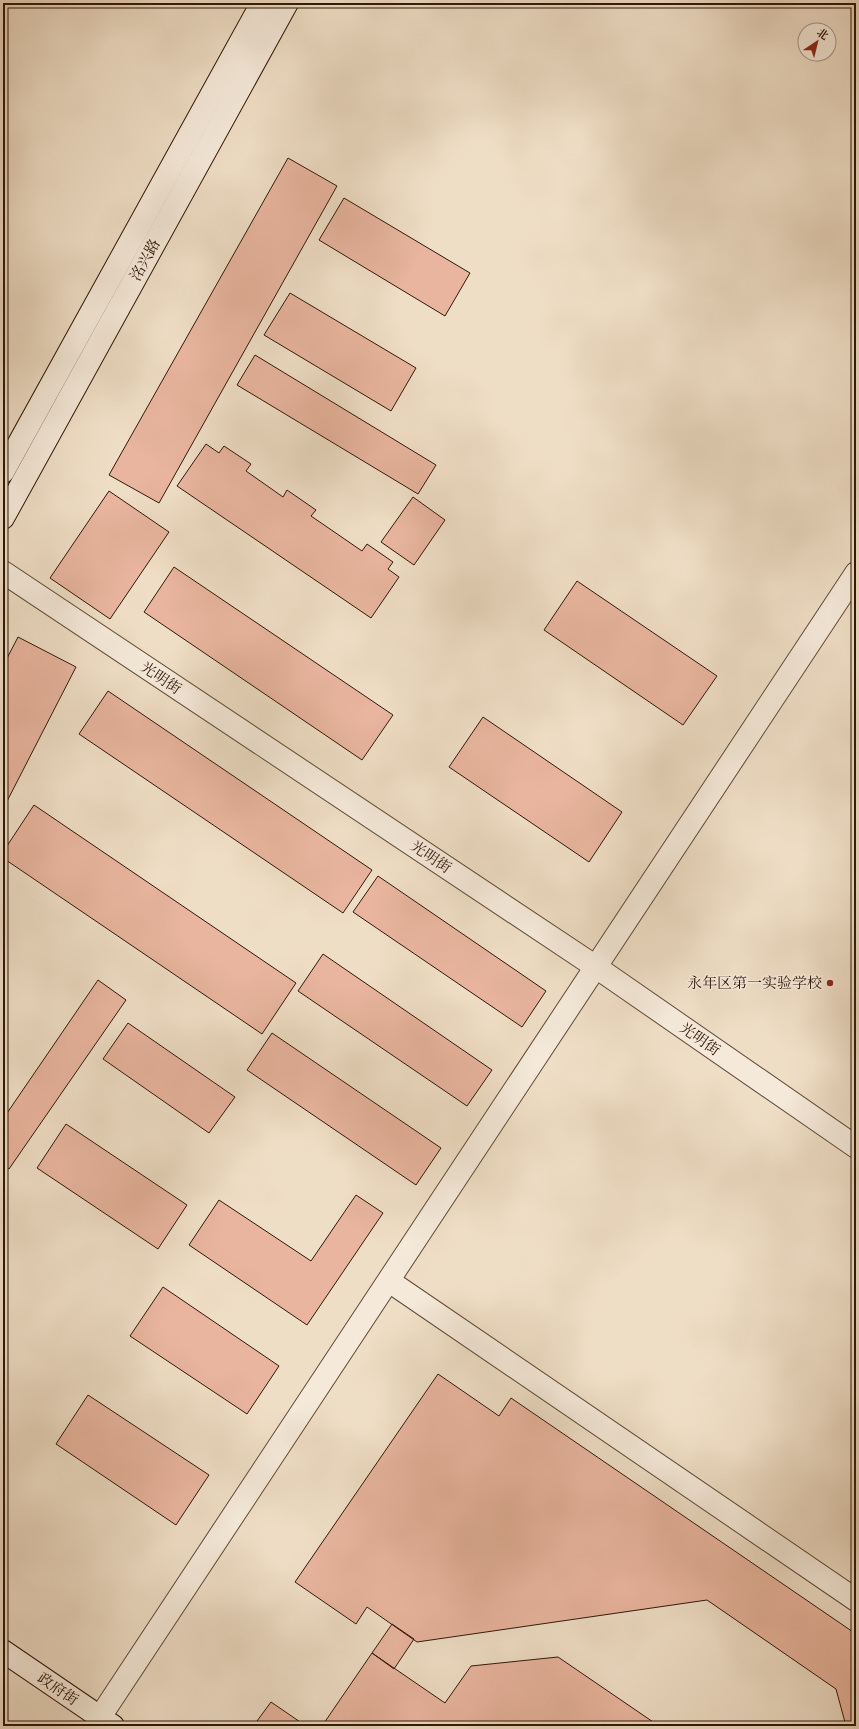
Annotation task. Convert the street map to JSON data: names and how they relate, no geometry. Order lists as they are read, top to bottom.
{
  "streets": {
    "street": ["洺兴路", "光明街", "政府街"]
  },
  "places": ["永年区第一实验学校"],
  "north": "top right"
}
